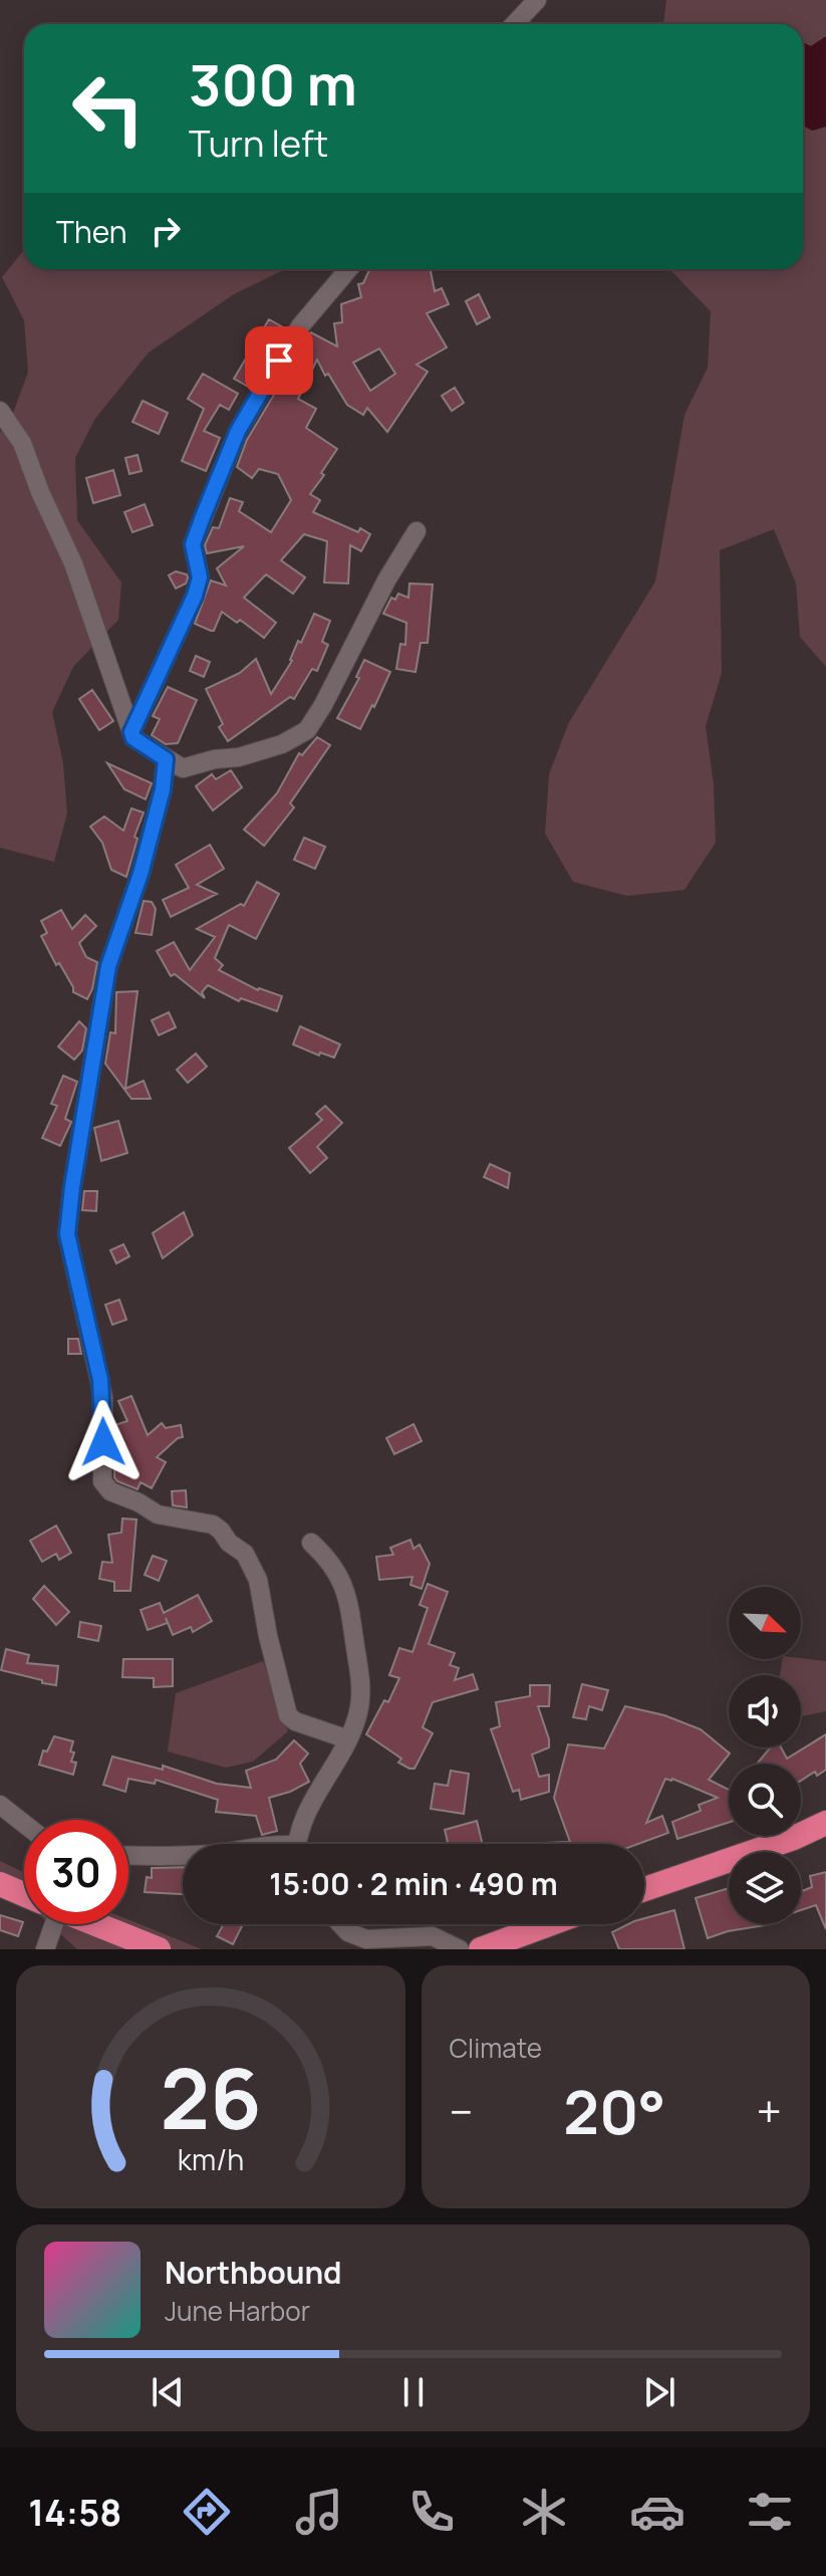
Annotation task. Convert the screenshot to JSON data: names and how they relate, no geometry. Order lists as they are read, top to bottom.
{
  "north": "bottom right",
  "page": {
    "turn": ["300 m", "Turn left"],
    "then": "Then",
    "limit": "30",
    "trip": "15:00 · 2 min · 490 m",
    "tile": "Climate",
    "heat": ["−", "20°", "+"],
    "song": ["Northbound", "June Harbor"],
    "tabs": "14:58",
    "gauge": ["26", "km/h"]
  }
}
